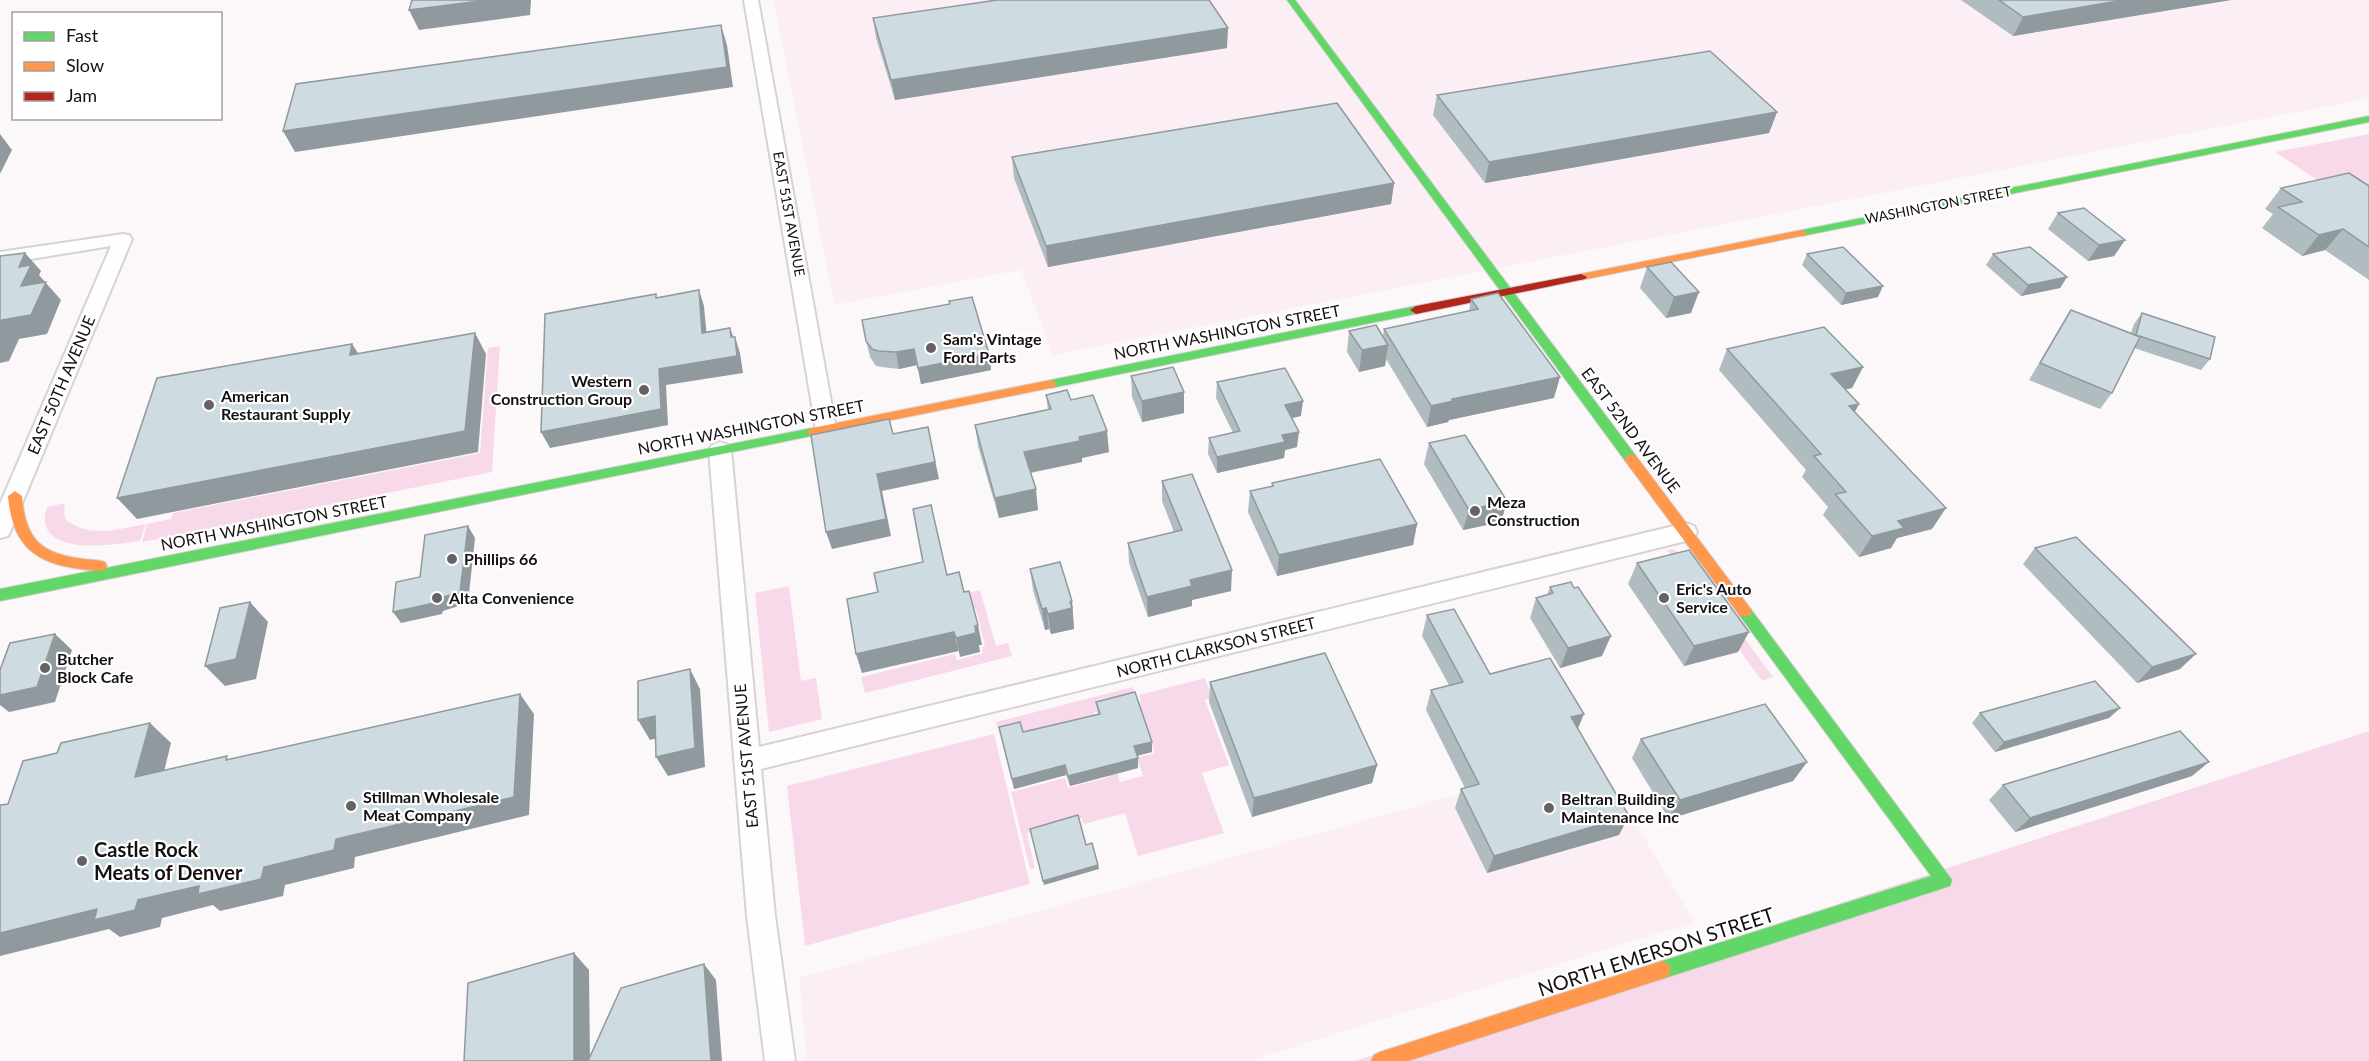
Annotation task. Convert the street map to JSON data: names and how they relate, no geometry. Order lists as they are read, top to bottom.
{
  "streets": {
    "main road": [
      "WASHINGTON STREET",
      "NORTH WASHINGTON STREET",
      "EAST 52ND AVENUE",
      "NORTH EMERSON STREET"
    ],
    "street": ["EAST 51ST AVENUE", "EAST 50TH AVENUE", "NORTH CLARKSON STREET"]
  },
  "crossings": [
    ["WASHINGTON STREET", "NORTH WASHINGTON STREET"],
    ["WASHINGTON STREET", "EAST 52ND AVENUE"],
    ["EAST 51ST AVENUE", "NORTH WASHINGTON STREET"],
    ["EAST 51ST AVENUE", "NORTH CLARKSON STREET"],
    ["NORTH WASHINGTON STREET", "EAST 52ND AVENUE"],
    ["EAST 52ND AVENUE", "NORTH CLARKSON STREET"],
    ["EAST 52ND AVENUE", "NORTH EMERSON STREET"]
  ],
  "places": [
    "Sam's Vintage Ford Parts",
    "Western Construction Group",
    "American Restaurant Supply",
    "Meza Construction",
    "Phillips 66",
    "Alta Convenience",
    "Eric's Auto Service",
    "Butcher Block Cafe",
    "Stillman Wholesale Meat Company",
    "Beltran Building Maintenance Inc",
    "Castle Rock Meats of Denver"
  ],
  "legend": ["Fast", "Slow", "Jam"]
}
